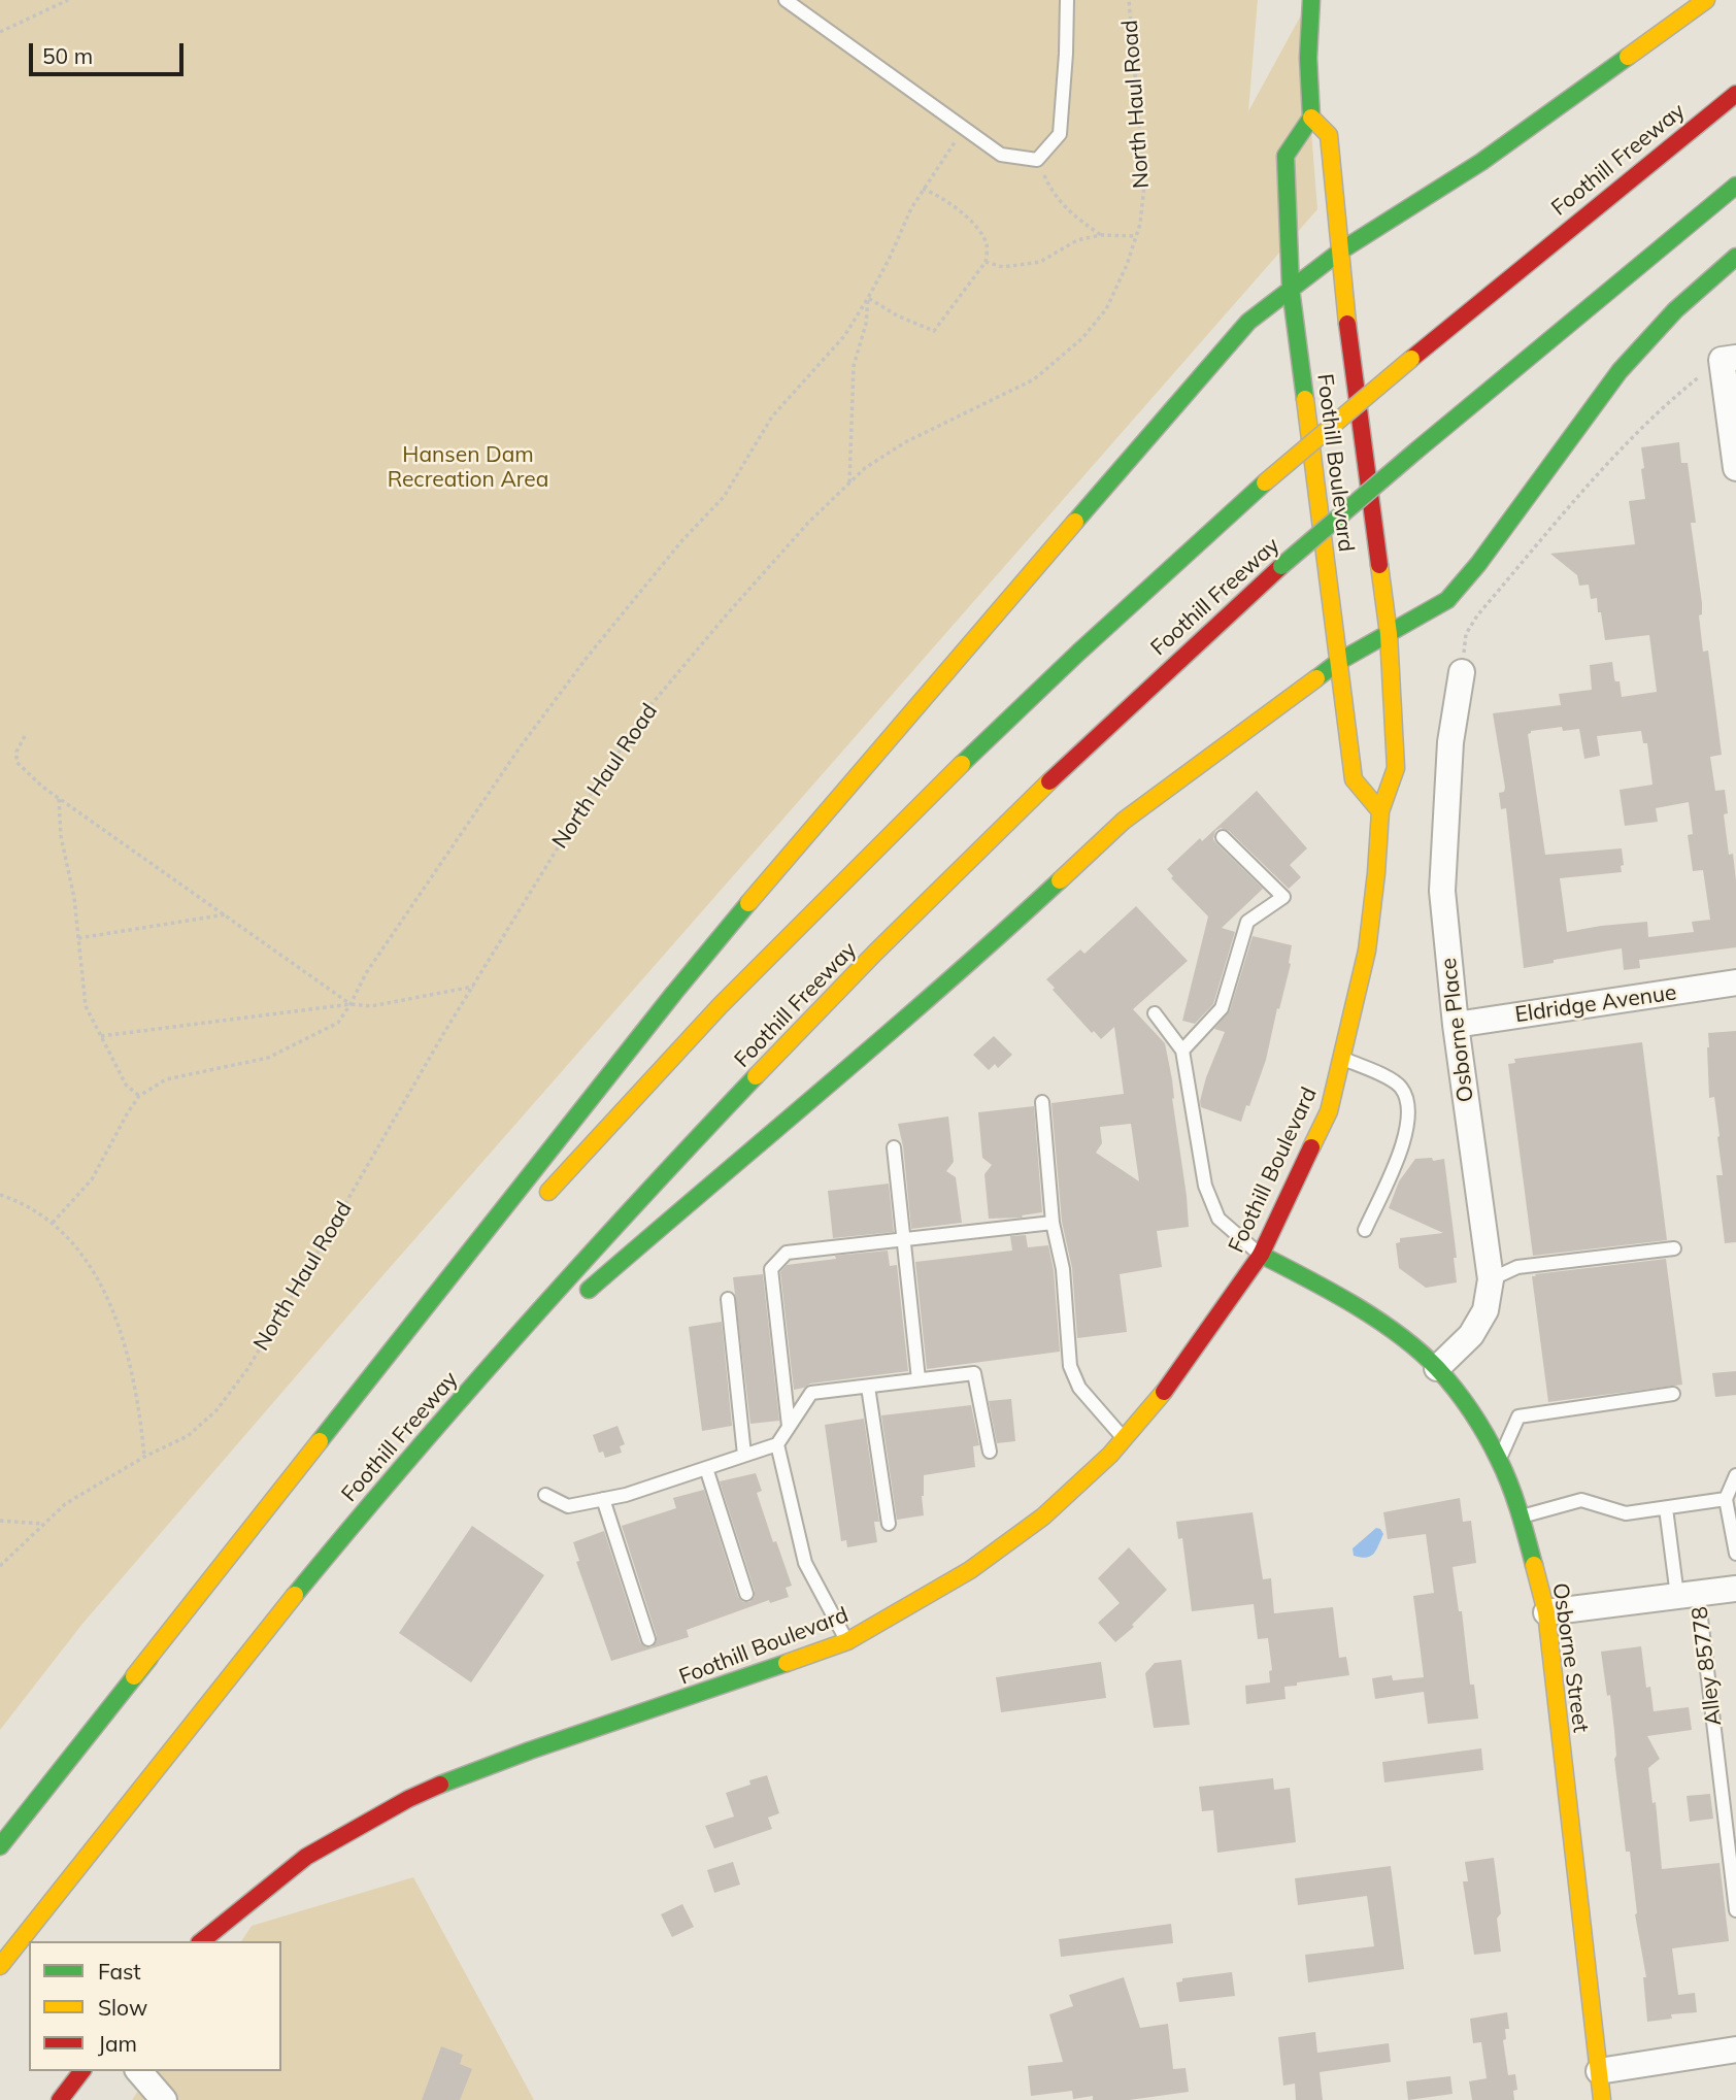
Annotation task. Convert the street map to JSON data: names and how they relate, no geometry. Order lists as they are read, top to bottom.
{
  "streets": {
    "main road": ["Foothill Freeway", "Foothill Boulevard", "Osborne Street"],
    "street": ["Eldridge Avenue", "Osborne Place"],
    "lane": ["Alley 85778"],
    "path": ["North Haul Road"]
  },
  "crossings": [
    ["Foothill Boulevard", "Osborne Street"],
    ["Eldridge Avenue", "Osborne Place"],
    ["Osborne Place", "Osborne Street"]
  ],
  "parks": ["Hansen Dam Recreation Area"],
  "legend": ["Fast", "Slow", "Jam"],
  "scale_bar": "50 m"
}
